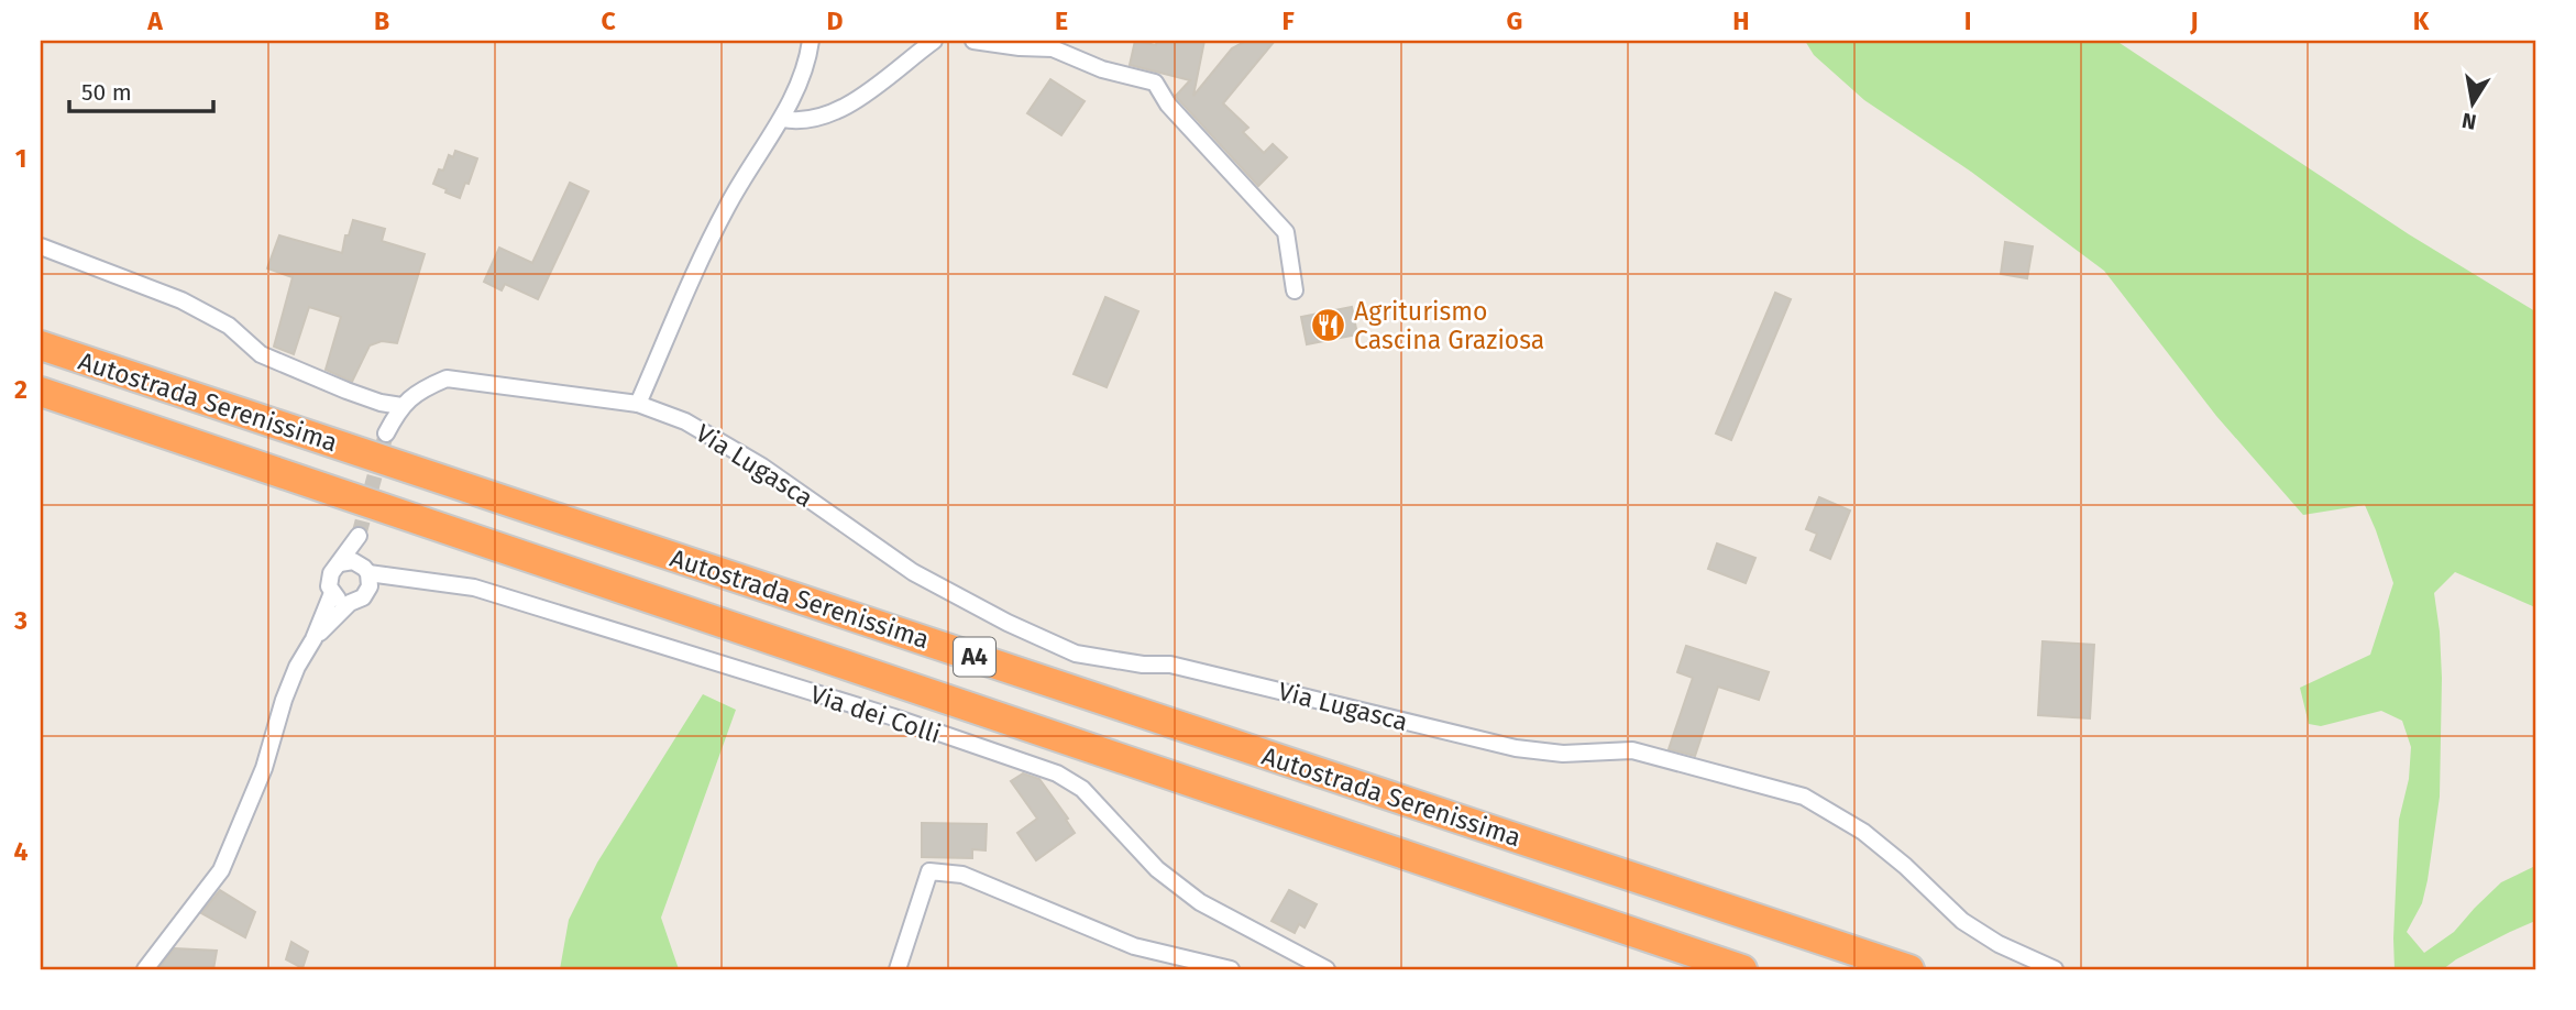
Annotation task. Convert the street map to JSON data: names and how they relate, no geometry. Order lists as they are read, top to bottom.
{
  "streets": {
    "highway": ["Autostrada Serenissima", "A4"],
    "street": ["Via Lugasca", "Via dei Colli"]
  },
  "places": {
    "restaurant": ["Agriturismo Cascina Graziosa"]
  },
  "scale_bar": "50 m",
  "north": "bottom",
  "grid": {
    "columns": [
      "A",
      "B",
      "C",
      "D",
      "E",
      "F",
      "G",
      "H",
      "I",
      "J",
      "K"
    ],
    "rows": [
      "1",
      "2",
      "3",
      "4"
    ]
  }
}
